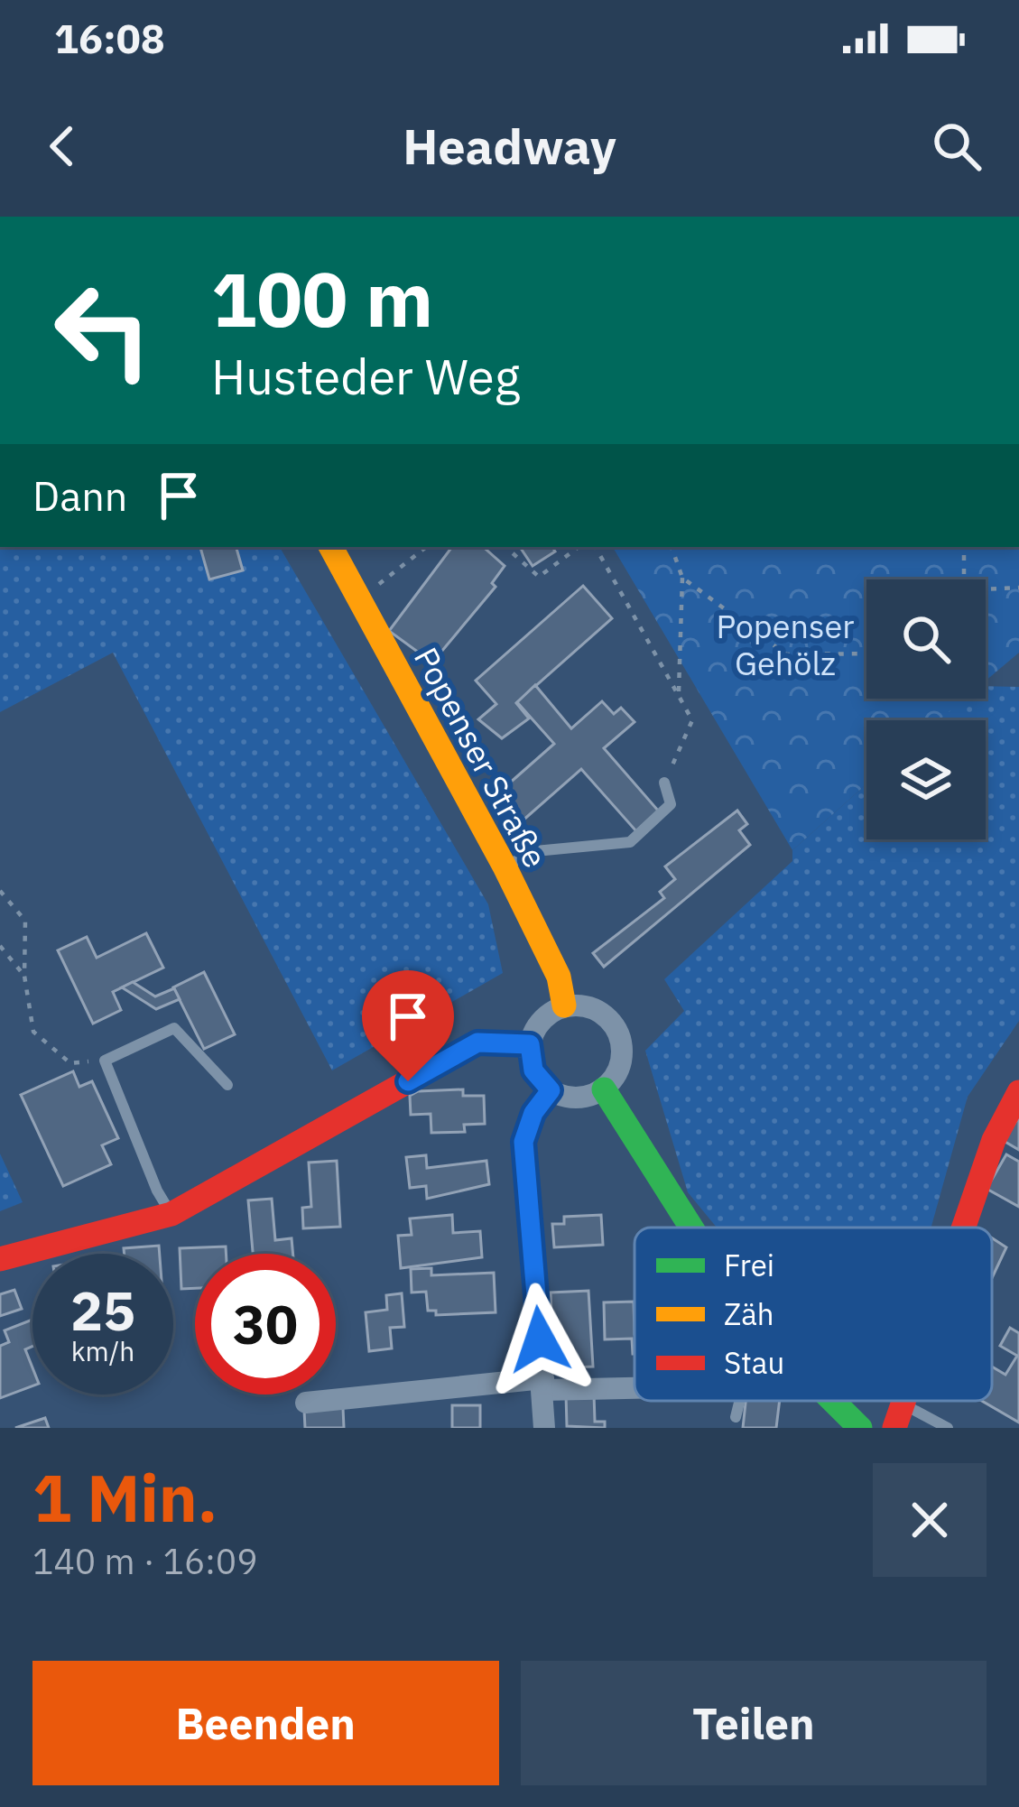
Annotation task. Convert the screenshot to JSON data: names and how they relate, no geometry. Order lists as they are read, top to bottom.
{
  "streets": {
    "street": ["Popenser Straße"]
  },
  "parks": ["Popenser Gehölz"],
  "legend": ["Frei", "Zäh", "Stau"],
  "page": {
    "status": "16:08",
    "header": "Headway",
    "turn": ["100 m", "Husteder Weg"],
    "then": "Dann",
    "speed": "25 km/h",
    "limit": "30",
    "heading": ["1 Min.", "140 m · 16:09"],
    "buttons": ["Beenden", "Teilen"]
  }
}
